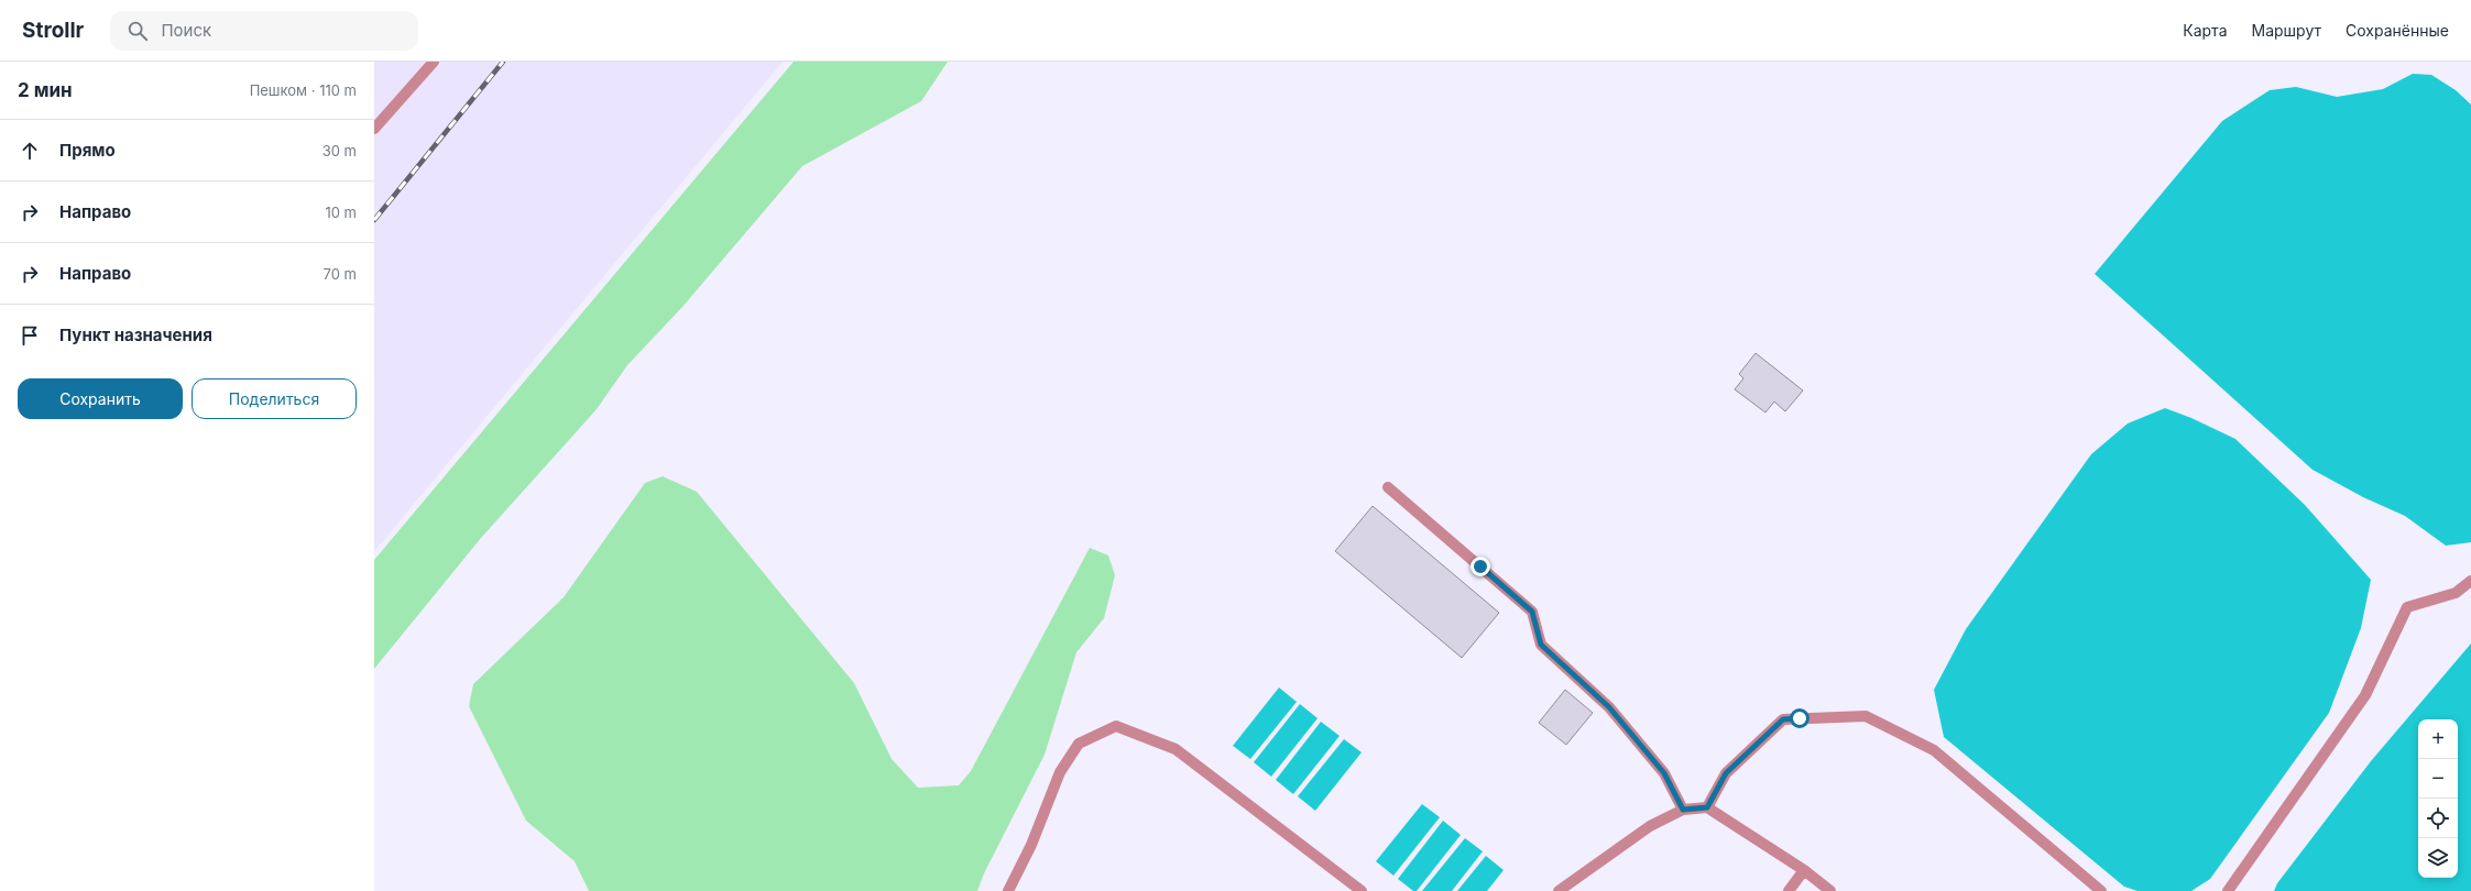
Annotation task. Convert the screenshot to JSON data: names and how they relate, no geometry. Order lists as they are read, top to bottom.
{
  "page": {
    "header": "Strollr",
    "search": "Поиск",
    "nav": ["Карта", "Маршрут", "Сохранённые"],
    "heading": ["2 мин", "Пешком · 110 m"],
    "list": [
      ["Прямо", "30 m"],
      ["Направо", "10 m"],
      ["Направо", "70 m"],
      "Пункт назначения"
    ],
    "buttons": ["Сохранить", "Поделиться"],
    "map_buttons": ["+", "−"]
  }
}
